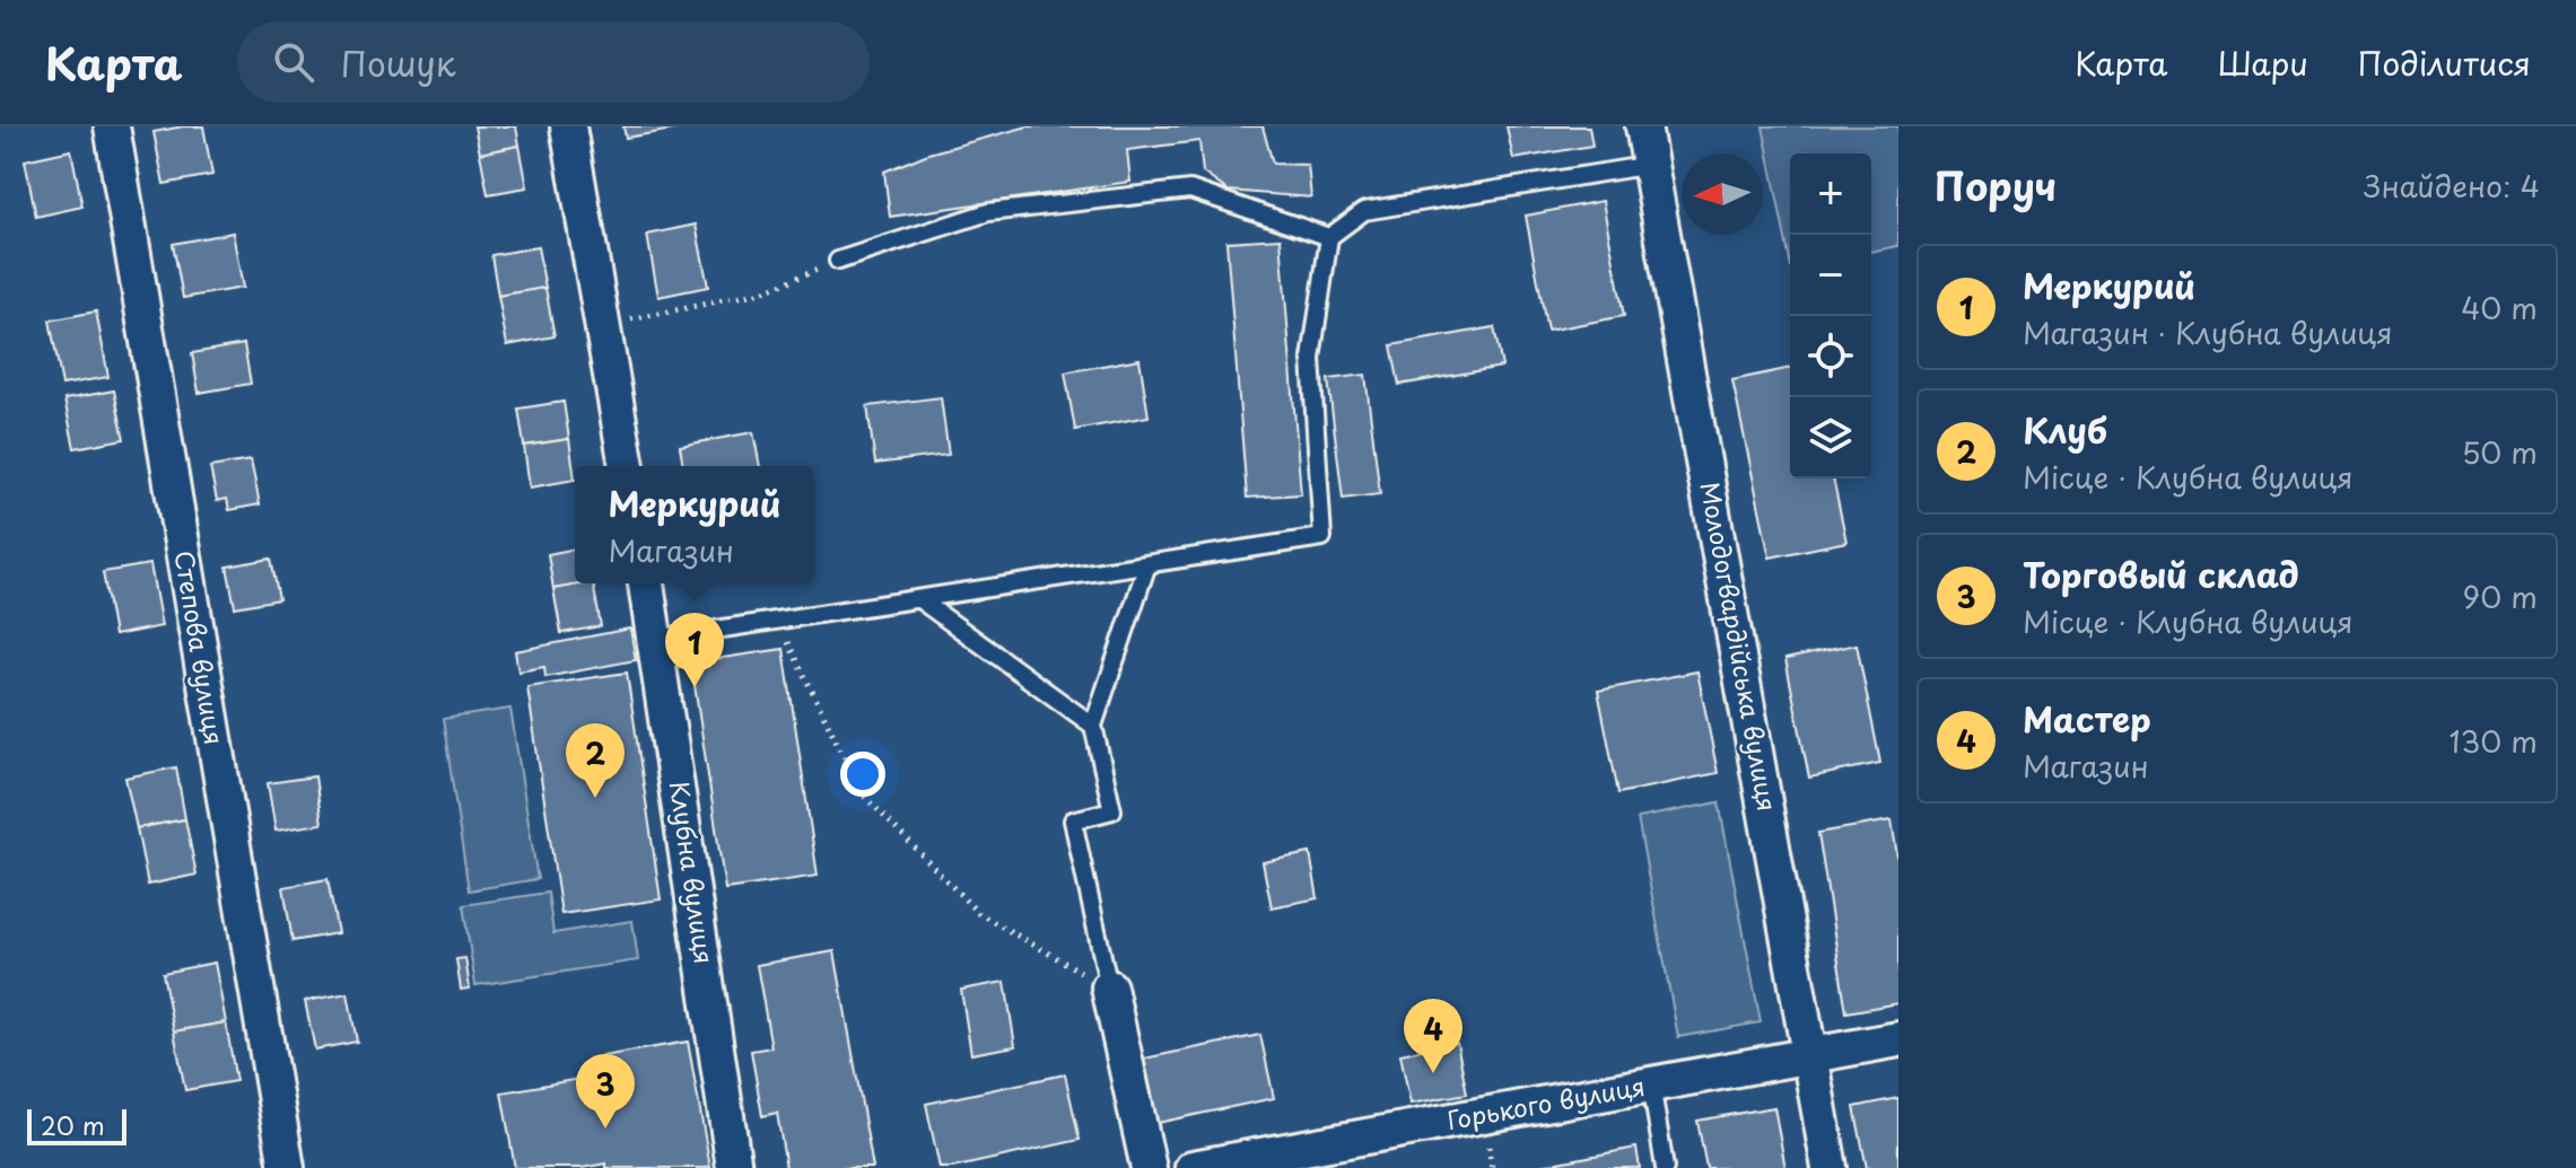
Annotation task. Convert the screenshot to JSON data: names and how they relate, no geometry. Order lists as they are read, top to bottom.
{
  "streets": {
    "street": [
      "Молодогвардійська вулиця",
      "Степова вулиця",
      "Клубна вулиця",
      "Горького вулиця"
    ]
  },
  "crossings": [
    ["Молодогвардійська вулиця", "Горького вулиця"]
  ],
  "scale_bar": "20 m",
  "north": "left",
  "page": {
    "header": "Карта",
    "search": "Пошук",
    "nav": ["Карта", "Шари", "Поділитися"],
    "heading": ["Поруч", "Знайдено: 4"],
    "map_buttons": ["+", "−"],
    "list": [
      {
        "mark": "1",
        "name": "Меркурий",
        "note": "Магазин · Клубна вулиця",
        "value": "40 m"
      },
      {
        "mark": "2",
        "name": "Клуб",
        "note": "Місце · Клубна вулиця",
        "value": "50 m"
      },
      {
        "mark": "3",
        "name": "Торговый склад",
        "note": "Місце · Клубна вулиця",
        "value": "90 m"
      },
      {
        "mark": "4",
        "name": "Мастер",
        "note": "Магазин",
        "value": "130 m"
      }
    ],
    "popup": ["Меркурий", "Магазин"],
    "pins": [
      "1",
      "2",
      "4",
      "3"
    ],
    "scale": "20 m"
  }
}
